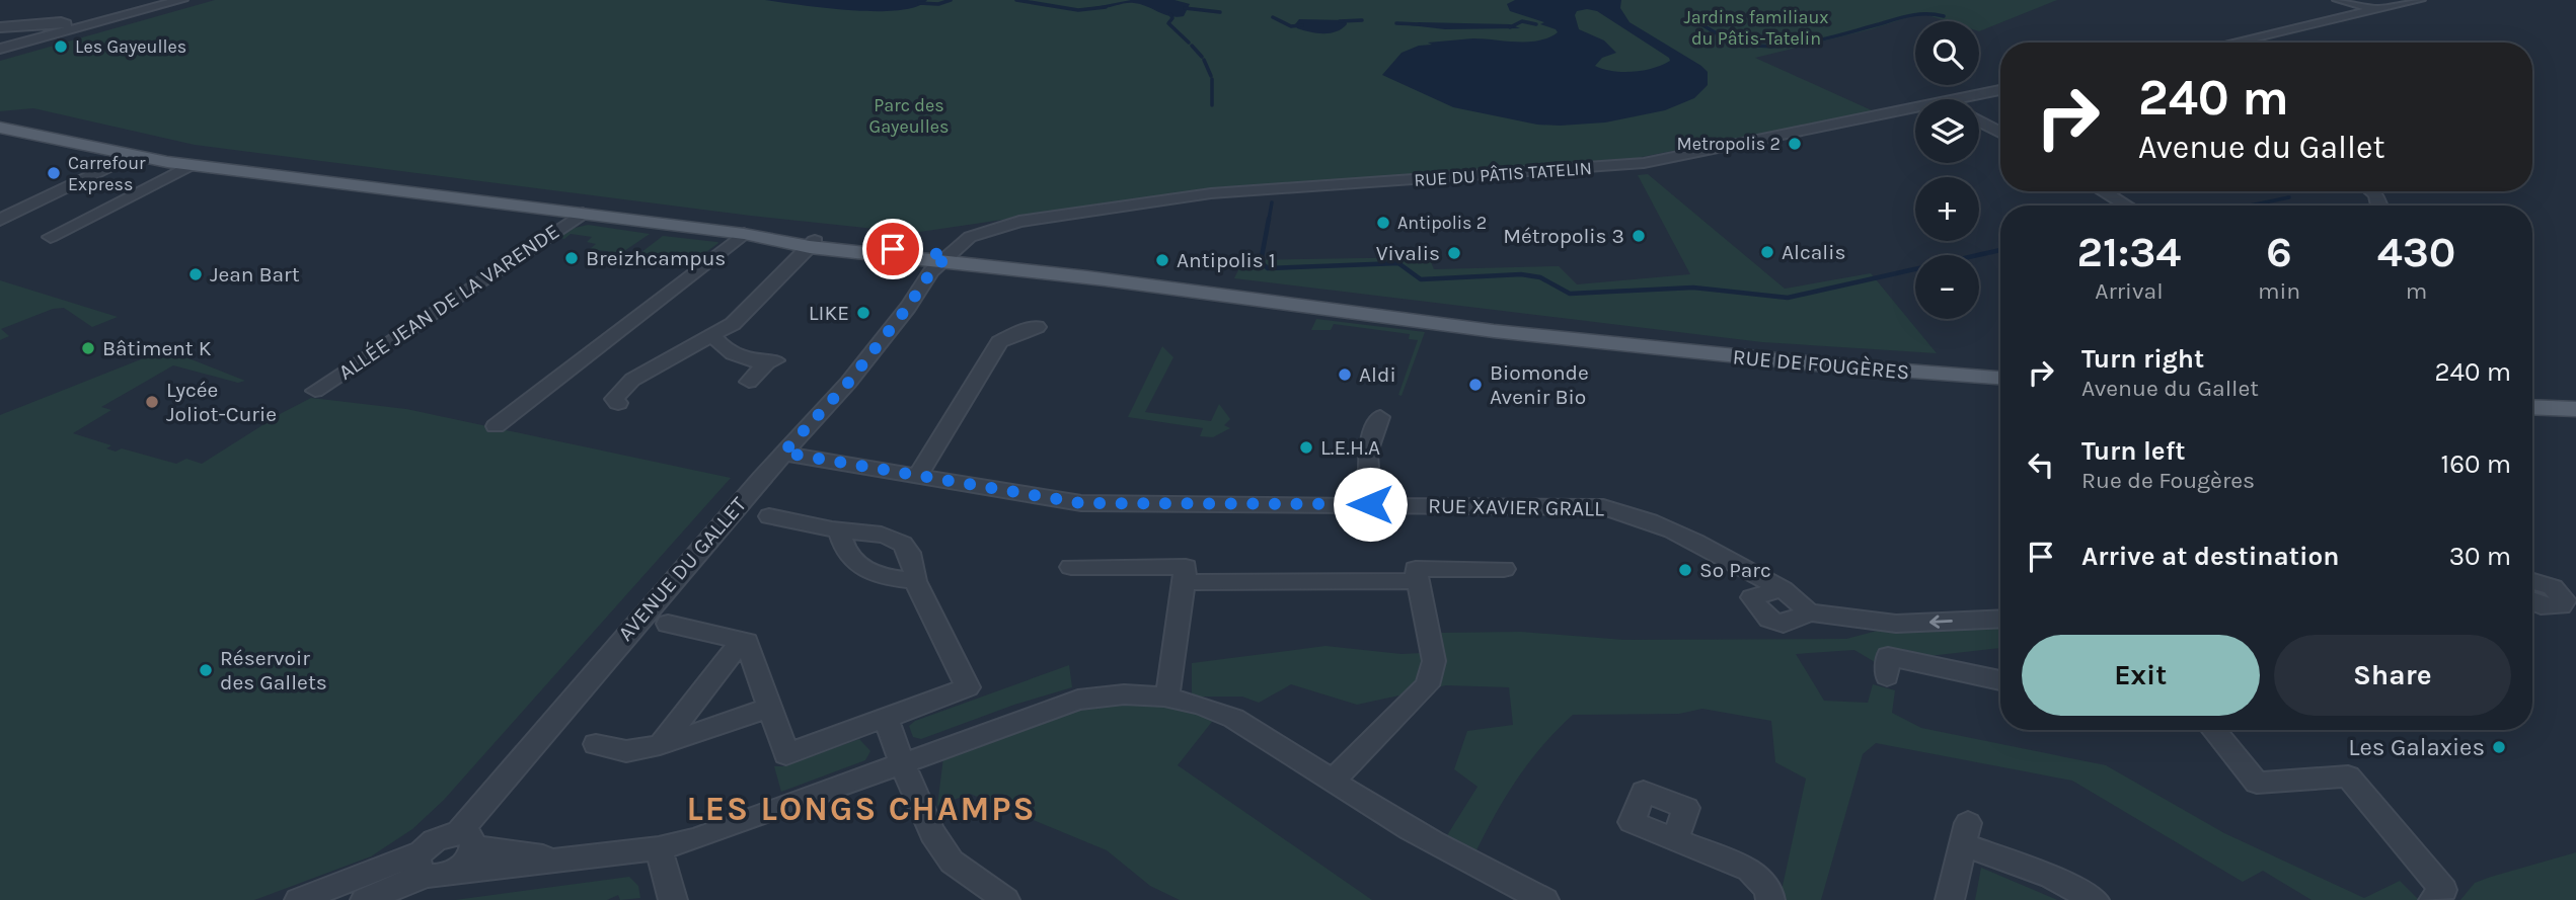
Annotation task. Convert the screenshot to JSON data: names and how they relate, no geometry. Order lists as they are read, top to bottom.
{
  "streets": {
    "main road": ["RUE DE FOUGÈRES"],
    "street": [
      "RUE DU PÂTIS TATELIN",
      "ALLÉE JEAN DE LA VARENDE",
      "RUE XAVIER GRALL",
      "AVENUE DU GALLET"
    ]
  },
  "crossings": [
    ["RUE DU PÂTIS TATELIN", "RUE DE FOUGÈRES"],
    ["RUE DU PÂTIS TATELIN", "AVENUE DU GALLET"],
    ["RUE DE FOUGÈRES", "AVENUE DU GALLET"],
    ["RUE XAVIER GRALL", "AVENUE DU GALLET"]
  ],
  "districts": ["LES LONGS CHAMPS"],
  "parks": ["Jardins familiaux du Pâtis-Tatelin", "Parc des Gayeulles"],
  "places": [
    "Les Gayeulles",
    "Metropolis 2",
    "Carrefour Express",
    "Antipolis 2",
    "Métropolis 3",
    "Alcalis",
    "Vivalis",
    "Breizhcampus",
    "Antipolis 1",
    "Jean Bart",
    "LIKE",
    "Bâtiment K",
    "Aldi",
    "Biomonde Avenir Bio",
    "Lycée Joliot-Curie",
    "L.E.H.A",
    "So Parc",
    "Réservoir des Gallets",
    "Les Galaxies"
  ],
  "page": {
    "map_buttons": ["+", "−"],
    "turn": ["240 m", "Avenue du Gallet"],
    "eta": [
      "21:34",
      "Arrival",
      "6",
      "min",
      "430",
      "m"
    ],
    "list": [
      {
        "name": "Turn right",
        "note": "Avenue du Gallet",
        "value": "240 m"
      },
      {
        "name": "Turn left",
        "note": "Rue de Fougères",
        "value": "160 m"
      },
      {
        "name": "Arrive at destination",
        "value": "30 m"
      }
    ],
    "buttons": ["Exit", "Share"]
  }
}
